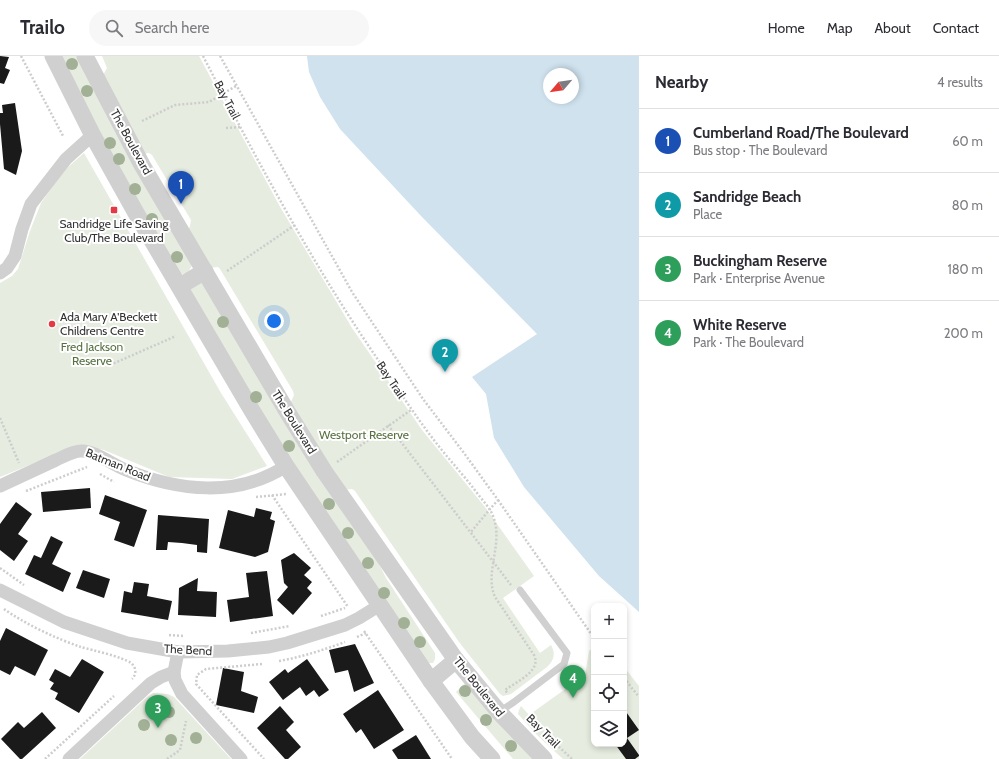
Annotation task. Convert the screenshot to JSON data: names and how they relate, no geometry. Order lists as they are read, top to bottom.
{
  "streets": {
    "street": ["The Boulevard", "Batman Road", "The Bend"],
    "path": ["Bay Trail"]
  },
  "parks": ["Fred Jackson Reserve", "Westport Reserve"],
  "places": {
    "transit": ["Sandridge Life Saving Club/The Boulevard"],
    "other": ["Ada Mary A'Beckett Childrens Centre"]
  },
  "north": "bottom left",
  "page": {
    "header": "Trailo",
    "search": "Search here",
    "nav": [
      "Home",
      "Map",
      "About",
      "Contact"
    ],
    "heading": ["Nearby", "4 results"],
    "list": [
      {
        "mark": "1",
        "name": "Cumberland Road/The Boulevard",
        "note": "Bus stop · The Boulevard",
        "value": "60 m"
      },
      {
        "mark": "2",
        "name": "Sandridge Beach",
        "note": "Place",
        "value": "80 m"
      },
      {
        "mark": "3",
        "name": "Buckingham Reserve",
        "note": "Park · Enterprise Avenue",
        "value": "180 m"
      },
      {
        "mark": "4",
        "name": "White Reserve",
        "note": "Park · The Boulevard",
        "value": "200 m"
      }
    ],
    "pins": [
      "1",
      "2",
      "4",
      "3"
    ],
    "map_buttons": ["+", "−"]
  }
}
